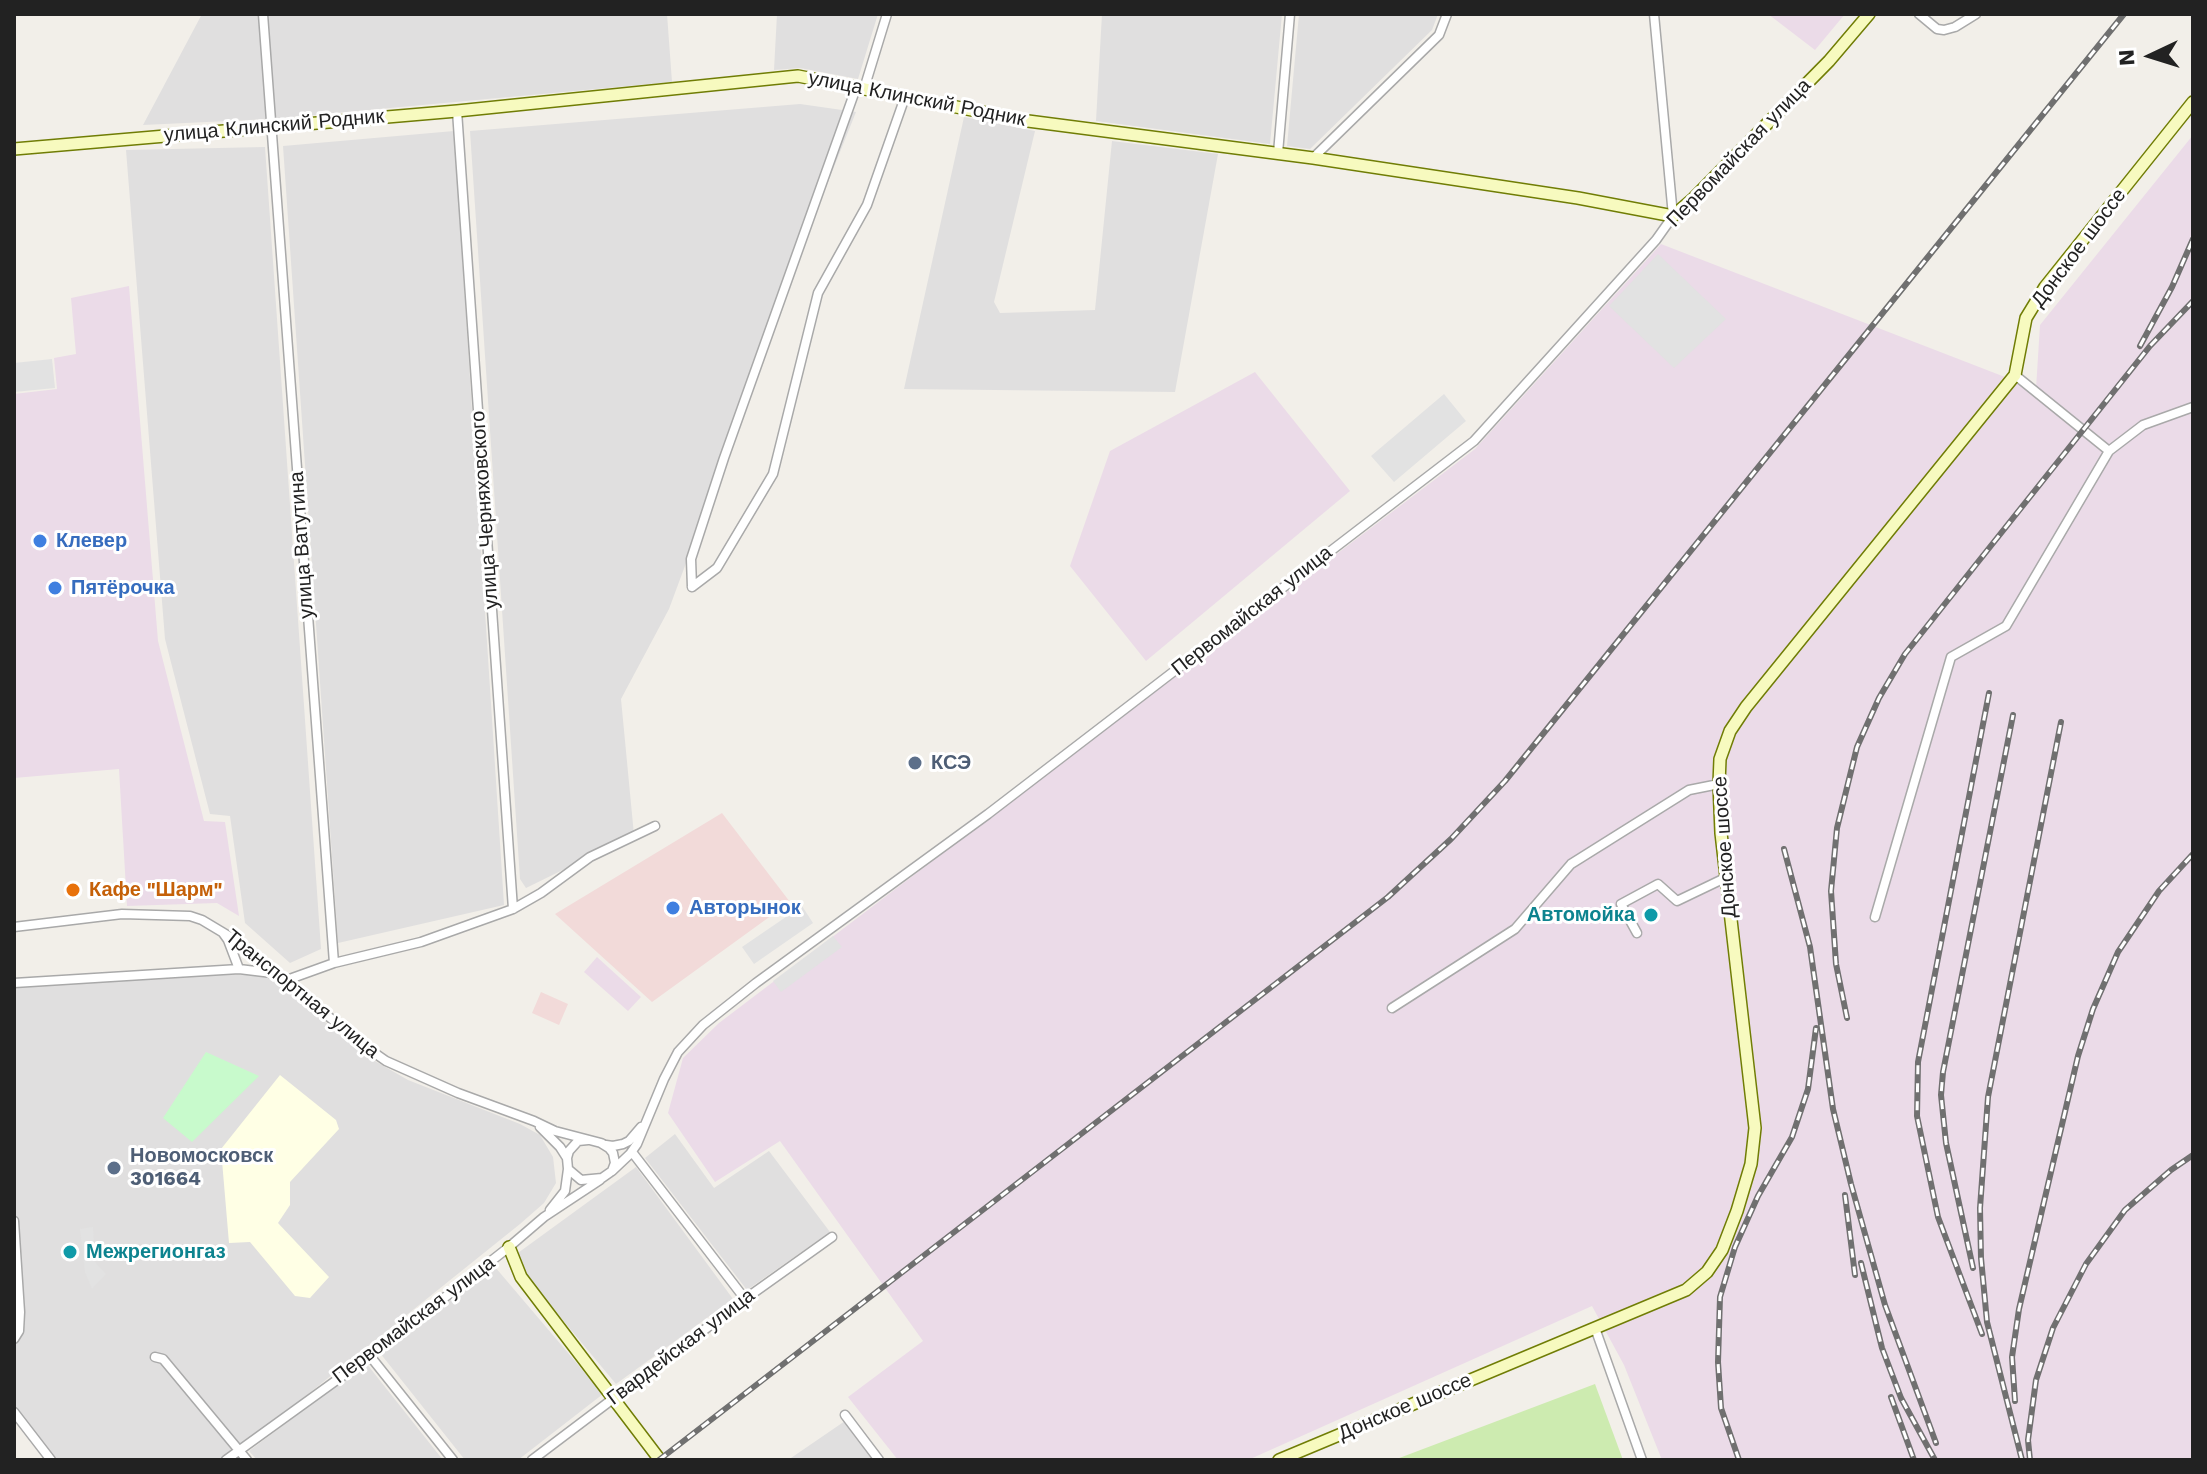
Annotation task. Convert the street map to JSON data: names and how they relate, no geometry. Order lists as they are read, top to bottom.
{
  "streets": {
    "main road": ["улица Клинский Родник", "Первомайская улица", "Донское шоссе"],
    "street": [
      "улица Черняховского",
      "улица Ватутина",
      "Транспортная улица",
      "Гвардейская улица"
    ]
  },
  "crossings": [
    ["улица Клинский Родник", "Первомайская улица"],
    ["улица Клинский Родник", "улица Черняховского"],
    ["улица Клинский Родник", "улица Ватутина"],
    ["Первомайская улица", "Транспортная улица"]
  ],
  "places": [
    "Клевер",
    "Пятёрочка",
    "КСЭ",
    "Кафе \"Шарм\"",
    "Авторынок",
    "Автомойка",
    "Новомосковск 301664",
    "Межрегионгаз"
  ],
  "north": "left"
}
